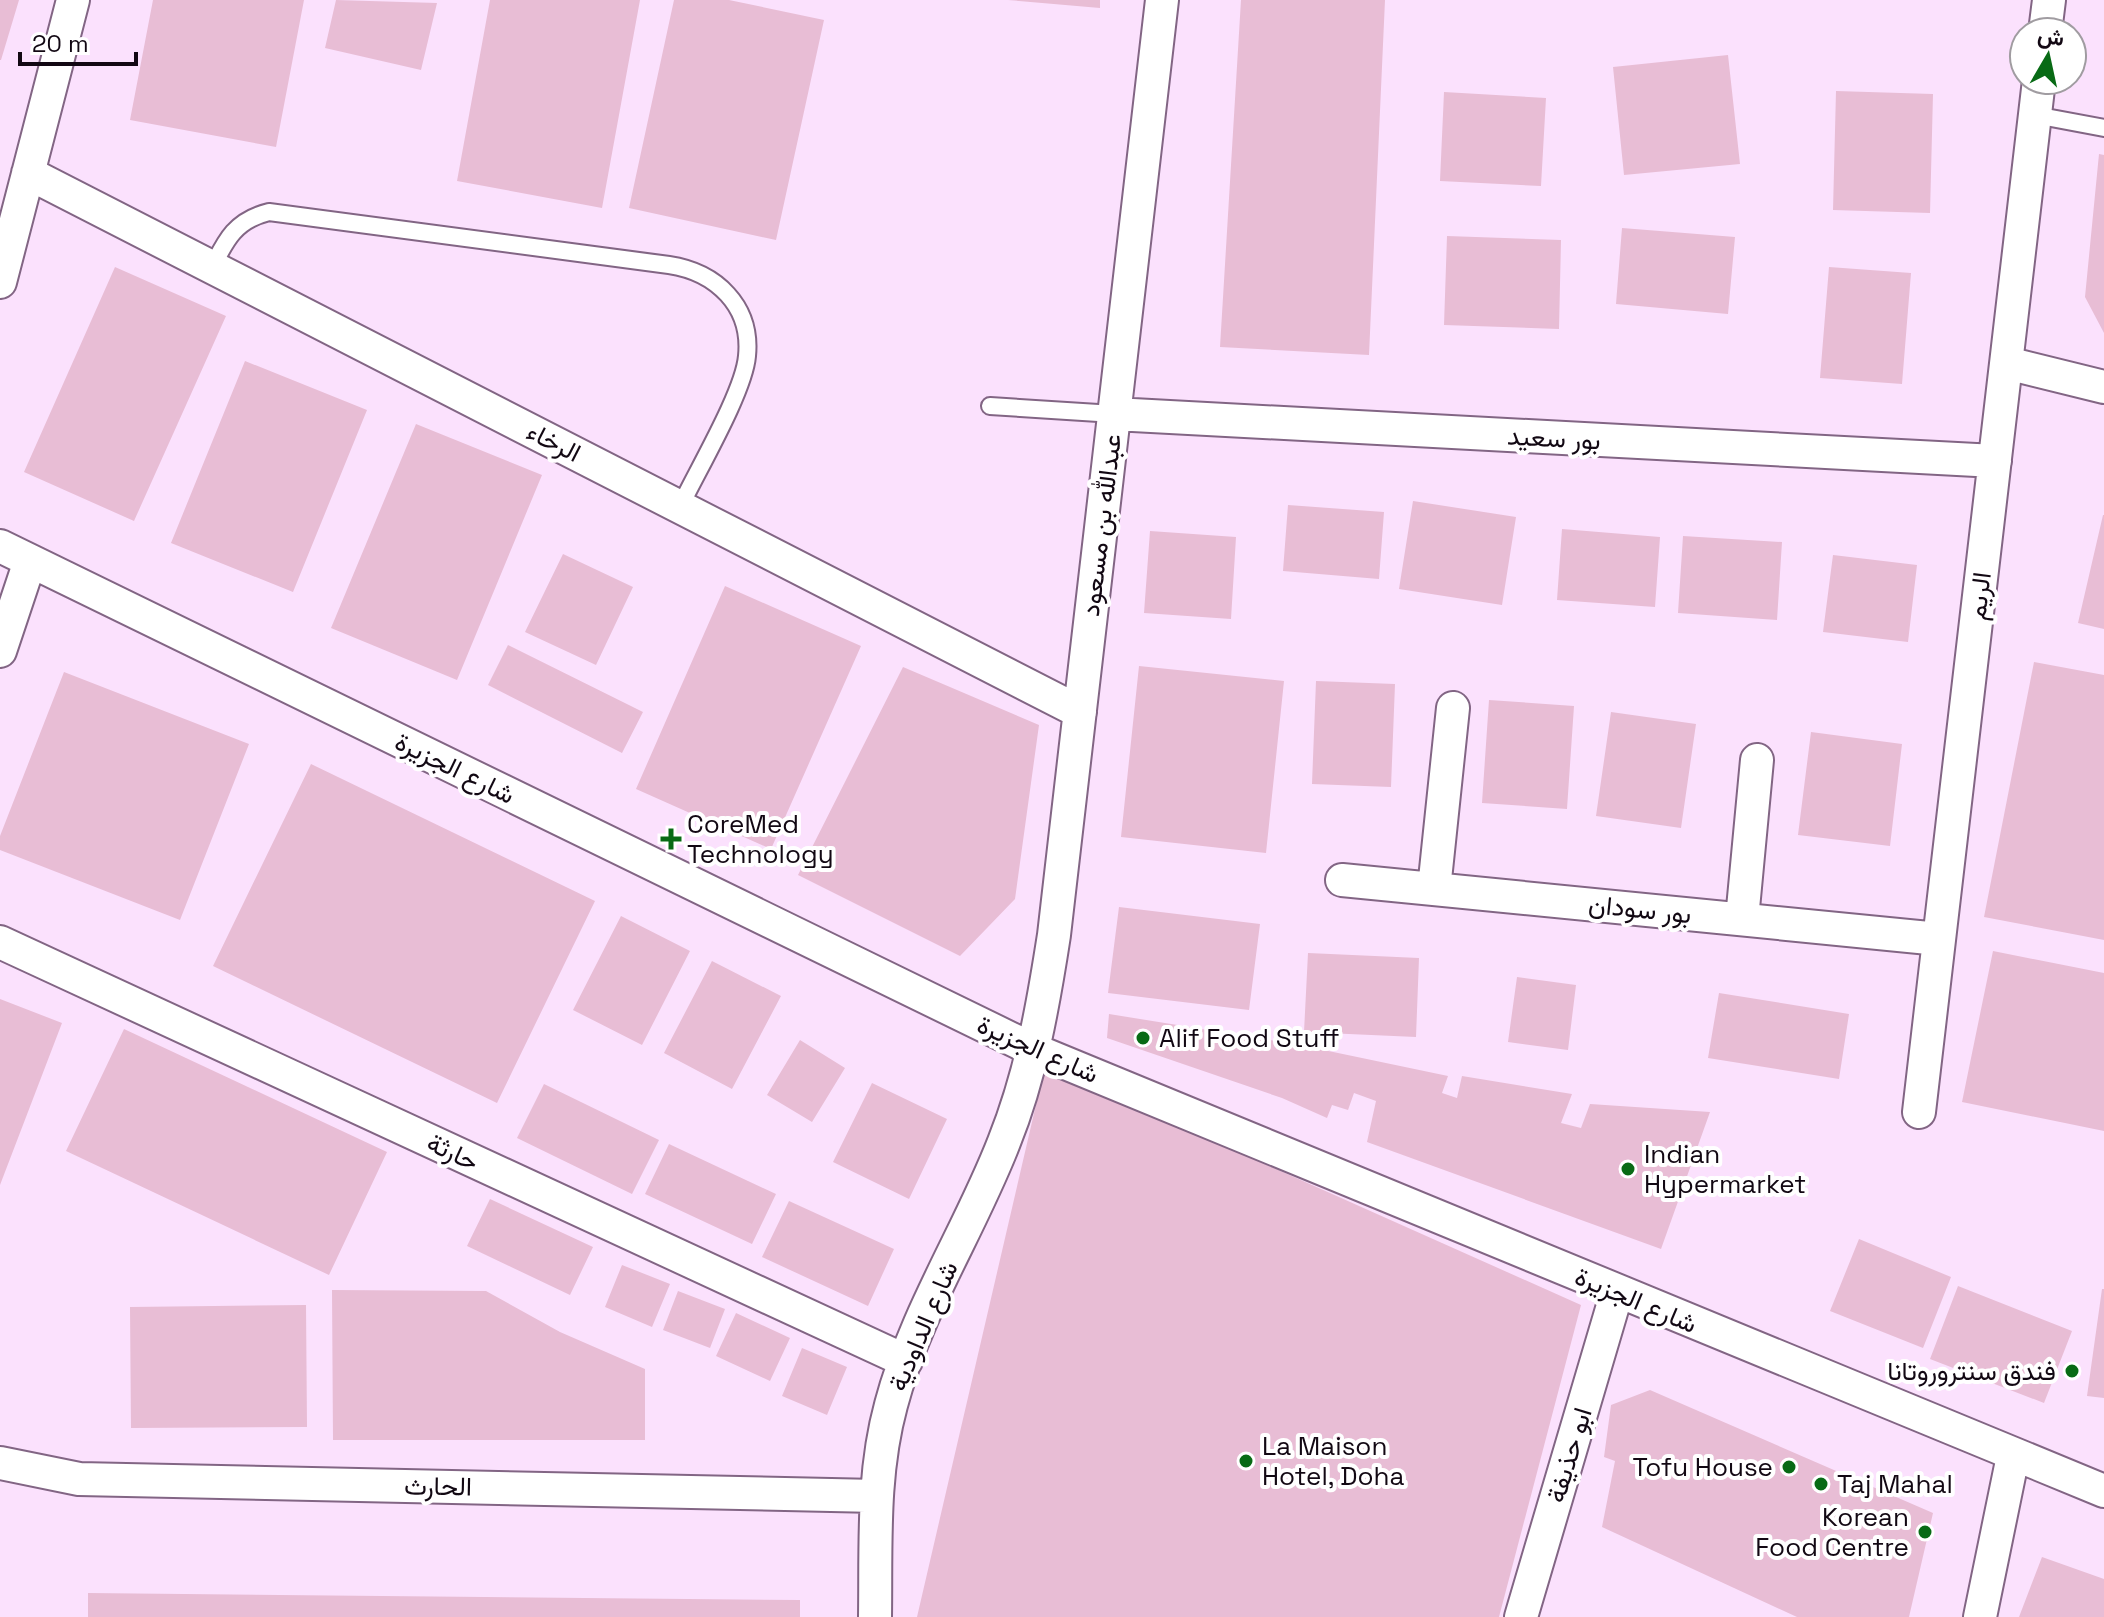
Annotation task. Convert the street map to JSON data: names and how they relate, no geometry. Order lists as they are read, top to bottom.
{
  "streets": {
    "street": [
      "بور سعيد",
      "الرخاء",
      "عبدالله بن مسعود",
      "الريم",
      "شارع الجزيرة",
      "بور سودان",
      "حارثة",
      "شارع الداودية",
      "ابو حذيفة",
      "الحارث"
    ]
  },
  "crossings": [
    ["بور سعيد", "عبدالله بن مسعود"],
    ["بور سعيد", "الريم"],
    ["الرخاء", "عبدالله بن مسعود"],
    ["عبدالله بن مسعود", "شارع الجزيرة"],
    ["عبدالله بن مسعود", "شارع الداودية"],
    ["الريم", "بور سودان"],
    ["شارع الجزيرة", "شارع الداودية"],
    ["شارع الجزيرة", "ابو حذيفة"],
    ["حارثة", "شارع الداودية"],
    ["شارع الداودية", "الحارث"]
  ],
  "places": {
    "health": ["CoreMed Technology"],
    "other": [
      "Alif Food Stuff",
      "Indian Hypermarket",
      "فندق سنتروروتانا",
      "La Maison Hotel, Doha",
      "Tofu House",
      "Taj Mahal",
      "Korean Food Centre"
    ]
  },
  "scale_bar": "20 m",
  "north": "top"
}
